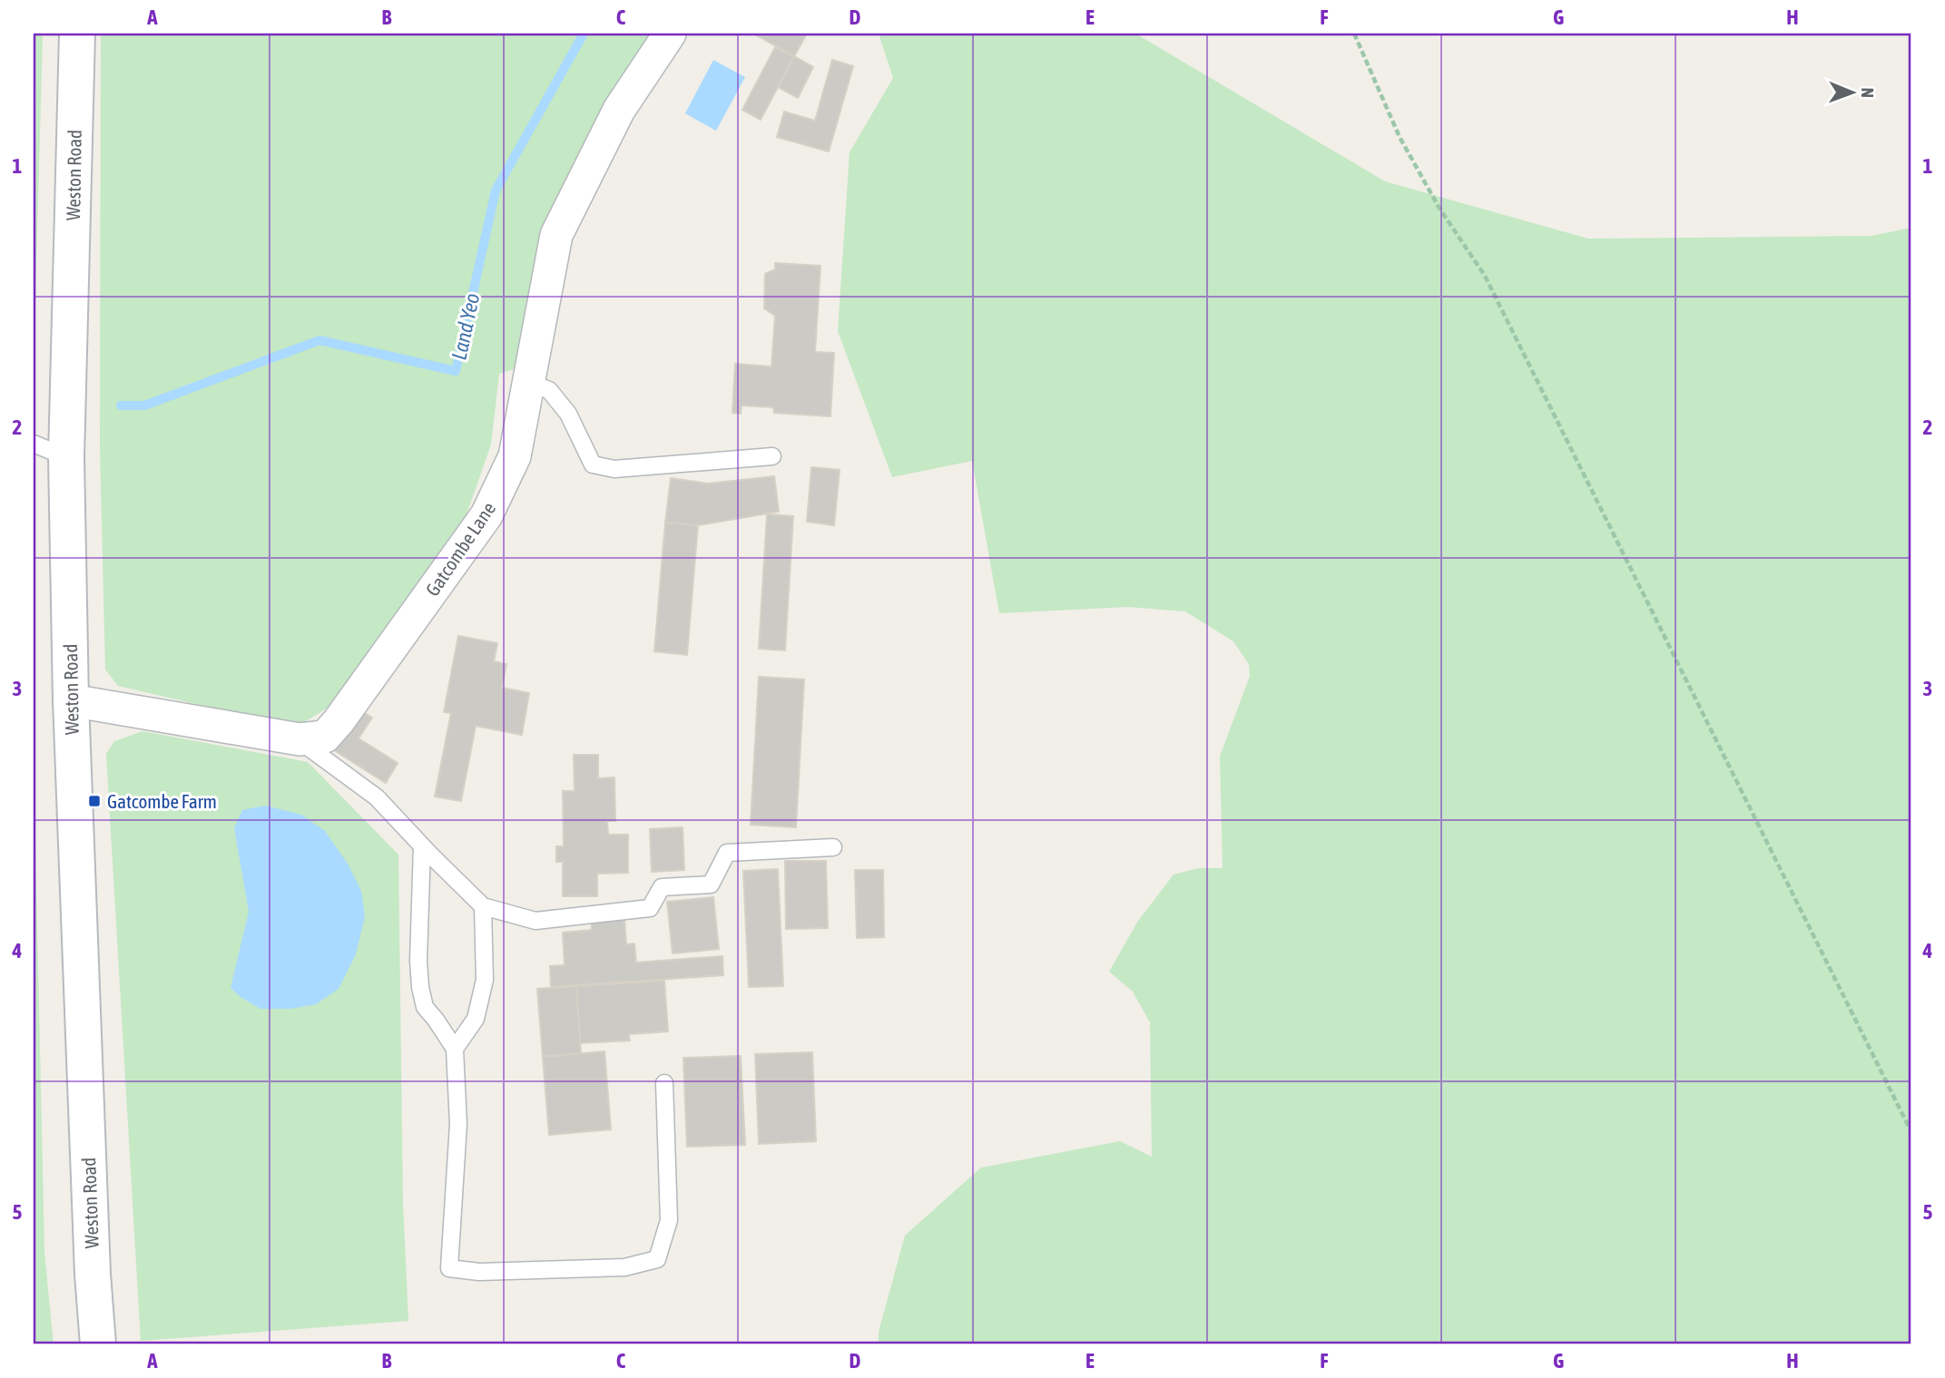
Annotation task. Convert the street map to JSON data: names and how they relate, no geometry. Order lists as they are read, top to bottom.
{
  "streets": {
    "street": ["Weston Road", "Gatcombe Lane"]
  },
  "crossings": [
    ["Weston Road", "Gatcombe Lane"]
  ],
  "water": ["Land Yeo"],
  "places": {
    "transit": ["Gatcombe Farm"]
  },
  "north": "right",
  "grid": {
    "columns": [
      "A",
      "B",
      "C",
      "D",
      "E",
      "F",
      "G",
      "H"
    ],
    "rows": [
      "1",
      "2",
      "3",
      "4",
      "5"
    ]
  }
}
